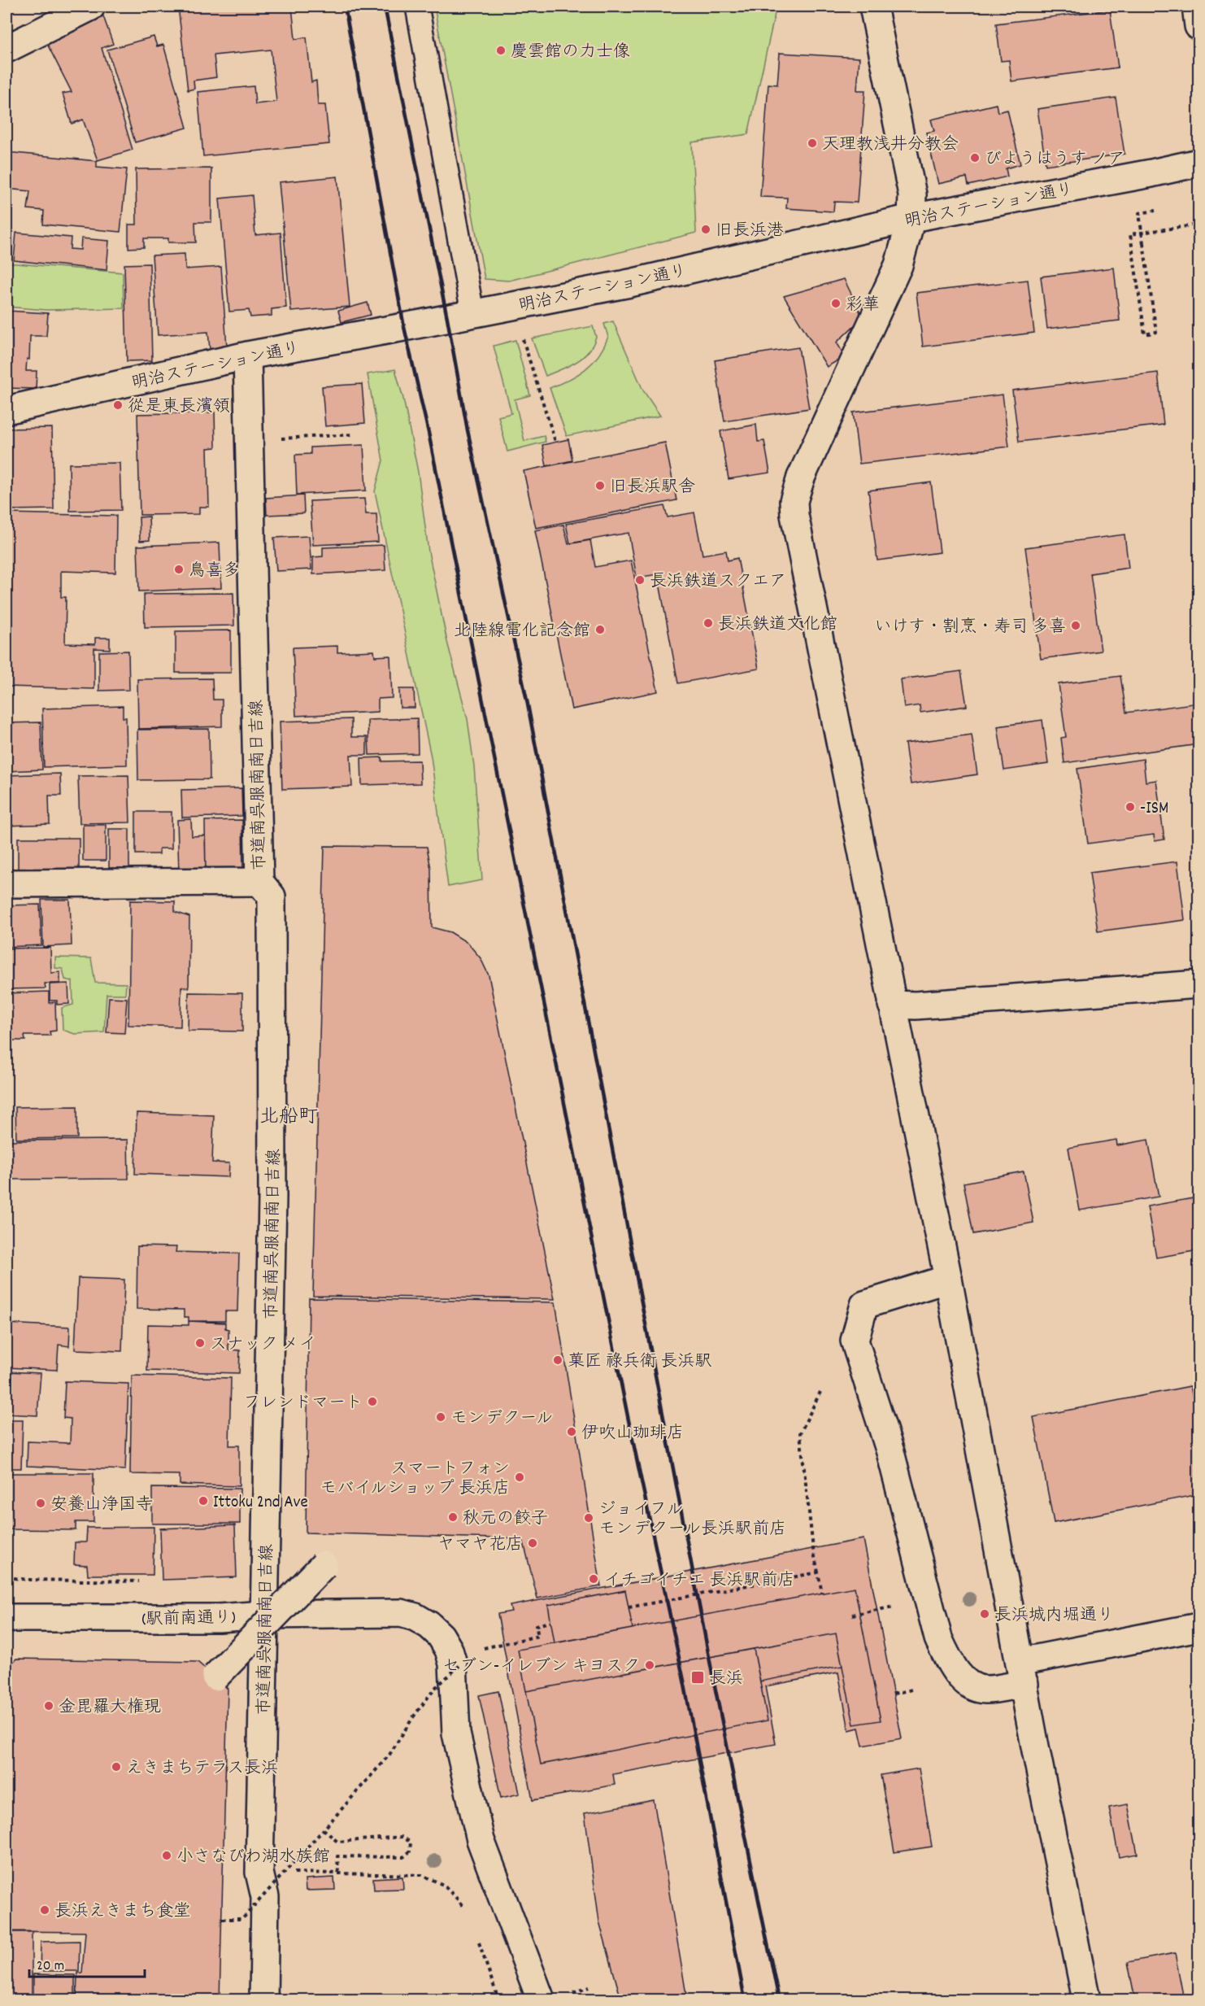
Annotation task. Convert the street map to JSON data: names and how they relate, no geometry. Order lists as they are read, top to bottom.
{
  "streets": {
    "street": ["明治ステーション通り", "市道南呉服南南日吉線", "(駅前南通り)"]
  },
  "crossings": [
    ["明治ステーション通り", "市道南呉服南南日吉線"],
    ["市道南呉服南南日吉線", "(駅前南通り)"]
  ],
  "districts": ["北船町"],
  "places": {
    "other": [
      "慶雲館の力士像",
      "天理教浅井分教会",
      "びようはうす ノア",
      "旧長浜港",
      "彩華",
      "從是東長濱領",
      "旧長浜駅舎",
      "鳥喜多",
      "長浜鉄道スクエア",
      "長浜鉄道文化館",
      "いけす・割烹・寿司 多喜",
      "北陸線電化記念館",
      "-ISM",
      "スナック メイ",
      "菓匠 祿兵衛 長浜駅",
      "フレンドマート",
      "モンデクール",
      "伊吹山珈琲店",
      "スマートフォン モバイルショップ 長浜店",
      "Ittoku 2nd Ave",
      "安養山浄国寺",
      "秋元の餃子",
      "ジョイフル モンデクール長浜駅前店",
      "ヤマヤ花店",
      "イチゴイチエ 長浜駅前店",
      "長浜城内堀通り",
      "セブン-イレブン キヨスク",
      "金毘羅大権現",
      "えきまちテラス長浜",
      "小さなびわ湖水族館",
      "長浜えきまち食堂"
    ],
    "transit": ["長浜"]
  },
  "scale_bar": "20 m"
}
